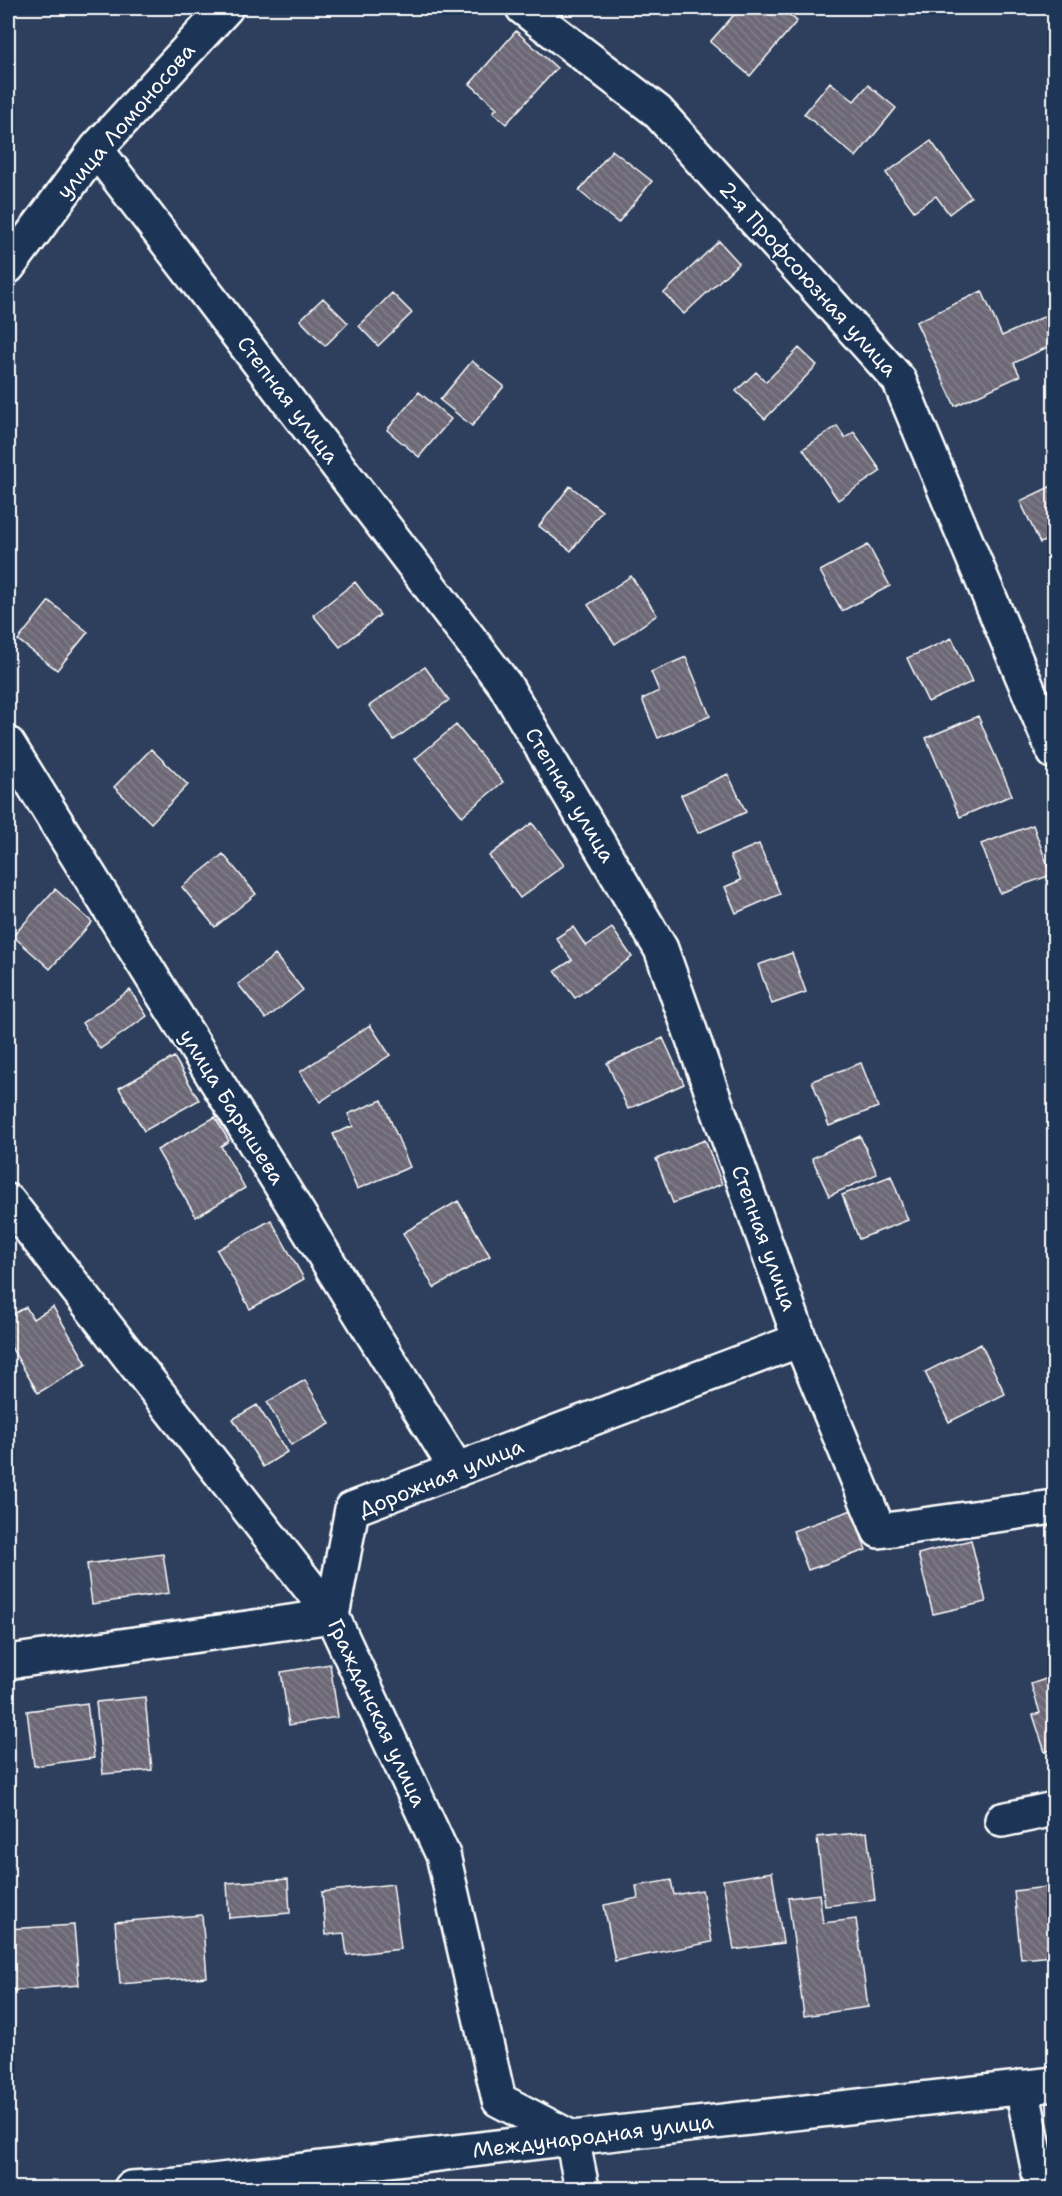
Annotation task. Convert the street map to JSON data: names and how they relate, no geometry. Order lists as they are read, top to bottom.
{
  "streets": {
    "street": [
      "улица Ломоносова",
      "2-я Профсоюзная улица",
      "Степная улица",
      "улица Барышева",
      "Дорожная улица",
      "Гражданская улица",
      "Международная улица"
    ]
  },
  "crossings": [
    ["улица Ломоносова", "Степная улица"],
    ["Степная улица", "Дорожная улица"],
    ["улица Барышева", "Дорожная улица"],
    ["Дорожная улица", "Гражданская улица"],
    ["Гражданская улица", "Международная улица"]
  ]
}
